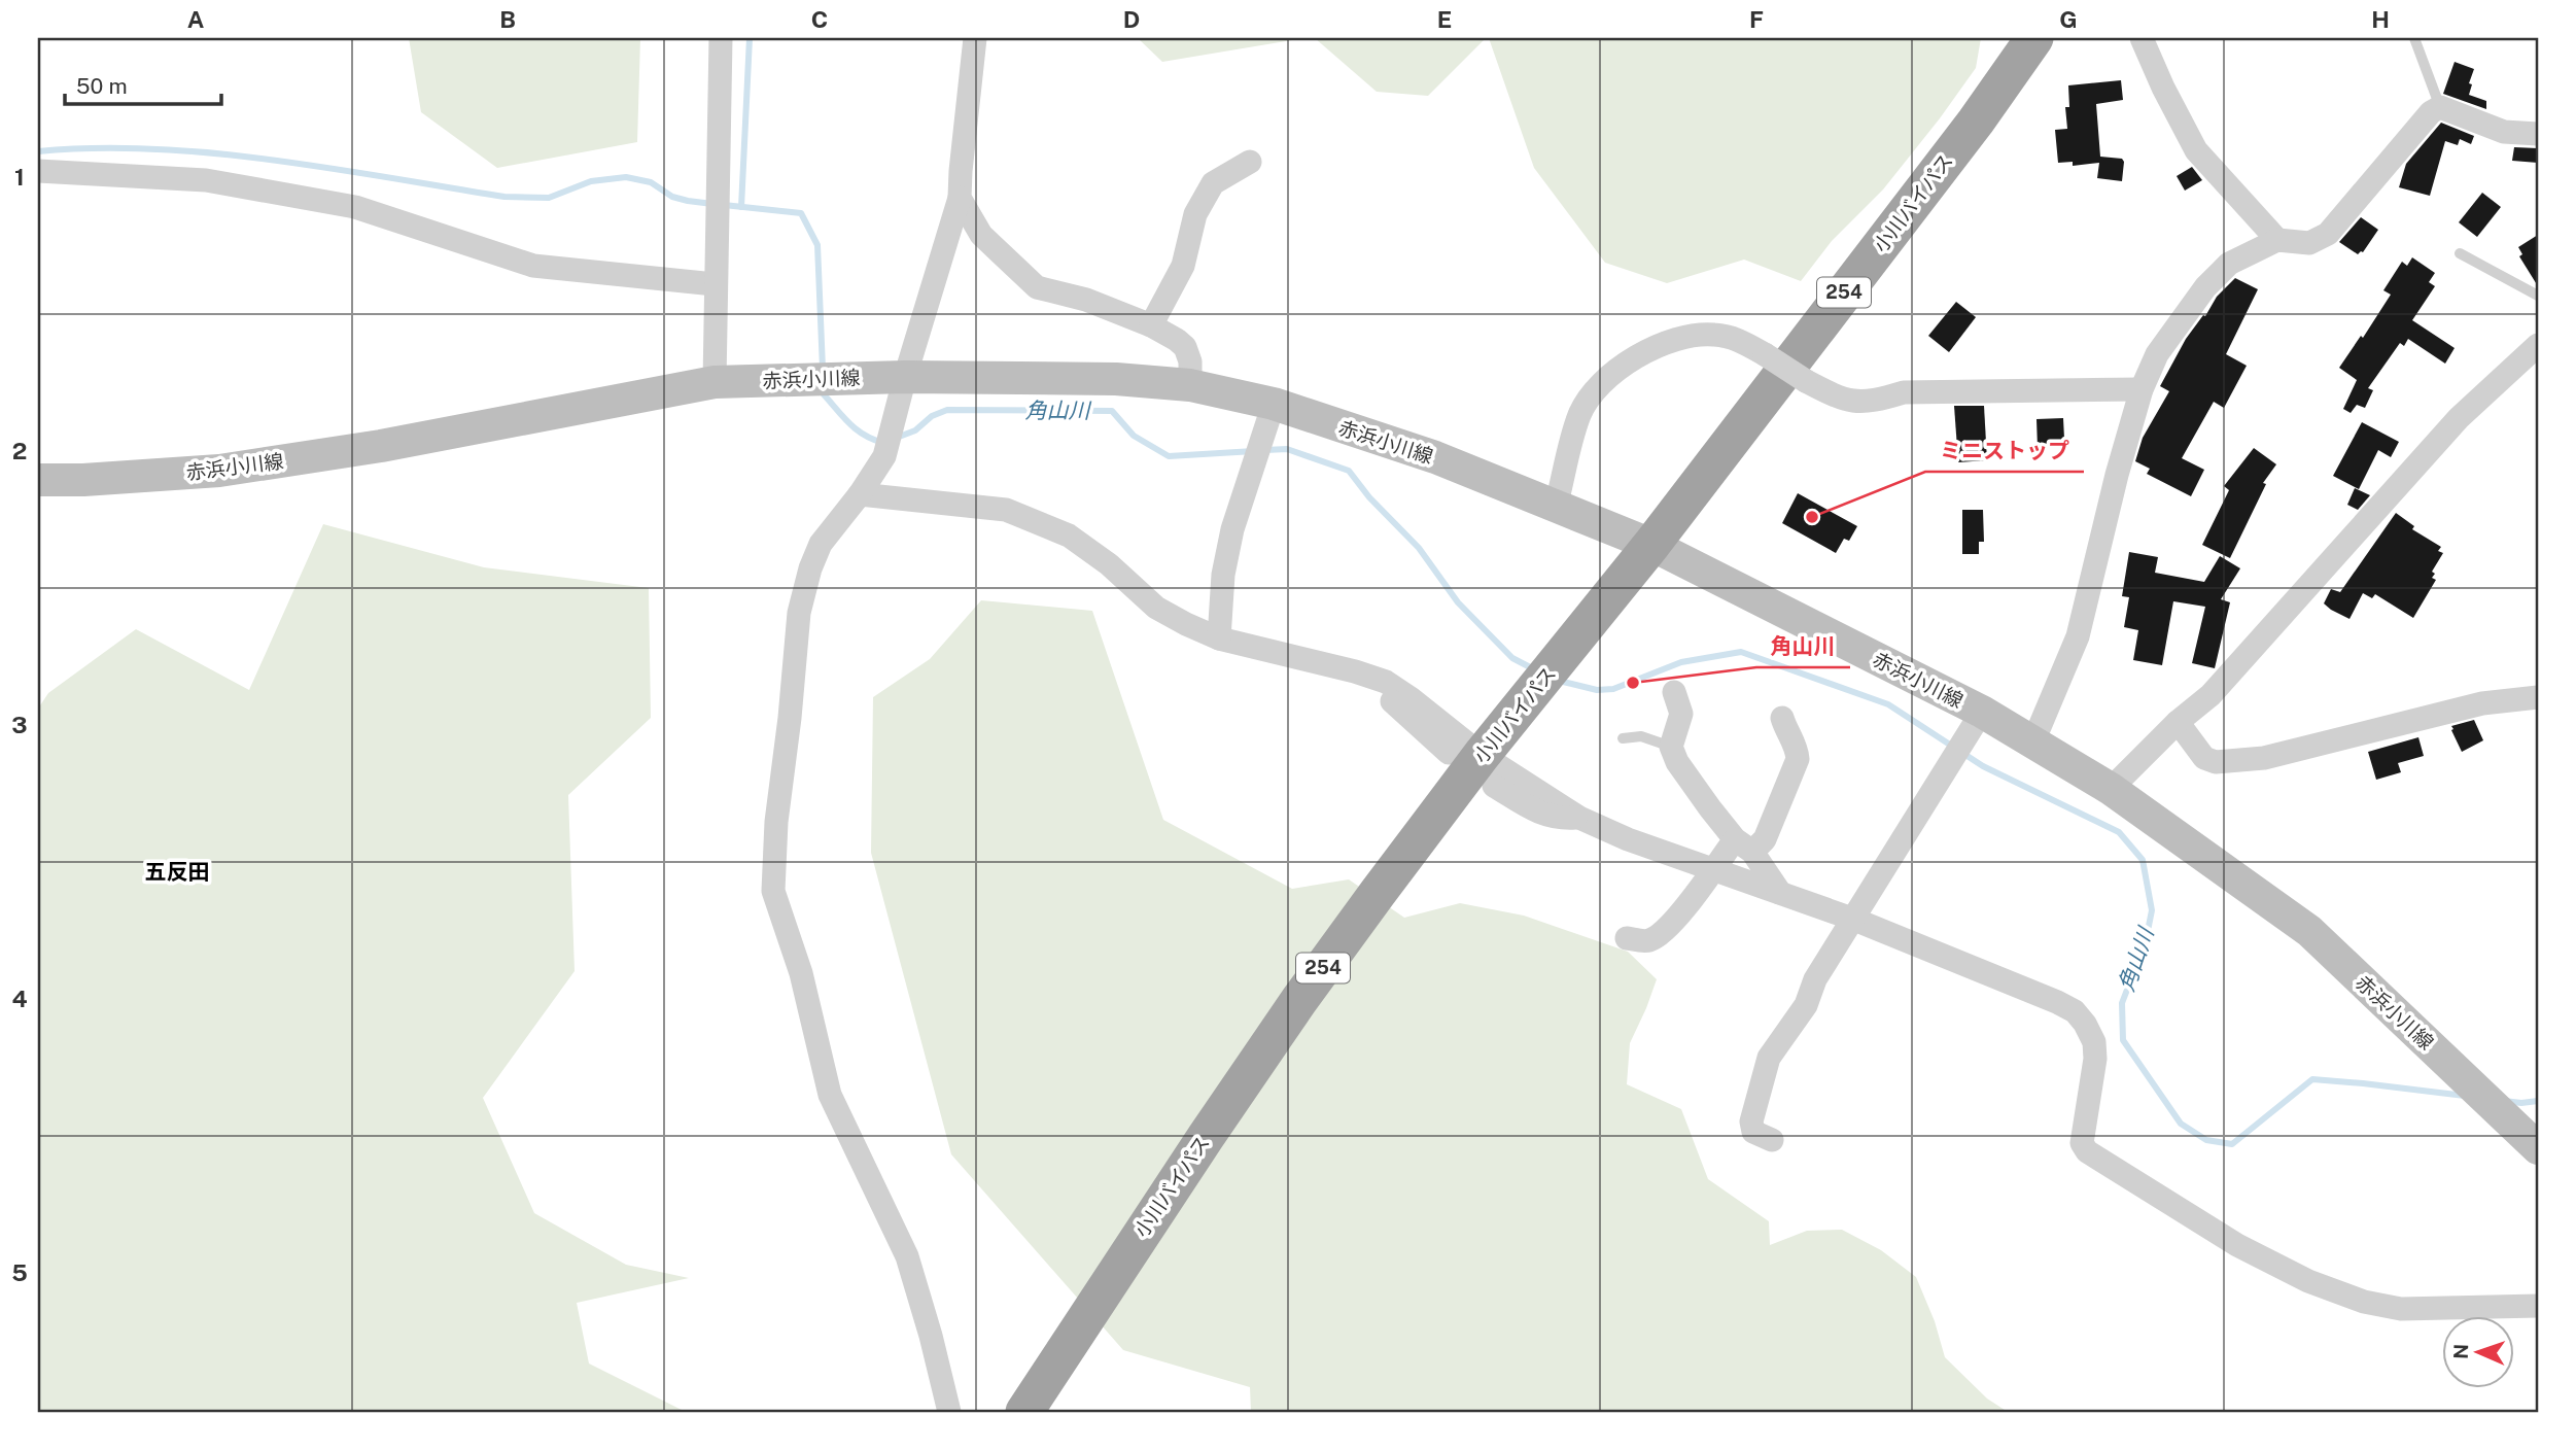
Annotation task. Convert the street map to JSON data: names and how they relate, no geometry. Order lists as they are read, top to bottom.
{
  "streets": {
    "highway": ["小川バイパス", "254"],
    "main road": ["赤浜小川線"]
  },
  "crossings": [
    ["小川バイパス", "赤浜小川線"]
  ],
  "districts": ["五反田"],
  "water": ["角山川"],
  "places": ["ミニストップ", "角山川"],
  "scale_bar": "50 m",
  "north": "left",
  "grid": {
    "columns": [
      "A",
      "B",
      "C",
      "D",
      "E",
      "F",
      "G",
      "H"
    ],
    "rows": [
      "1",
      "2",
      "3",
      "4",
      "5"
    ]
  }
}
